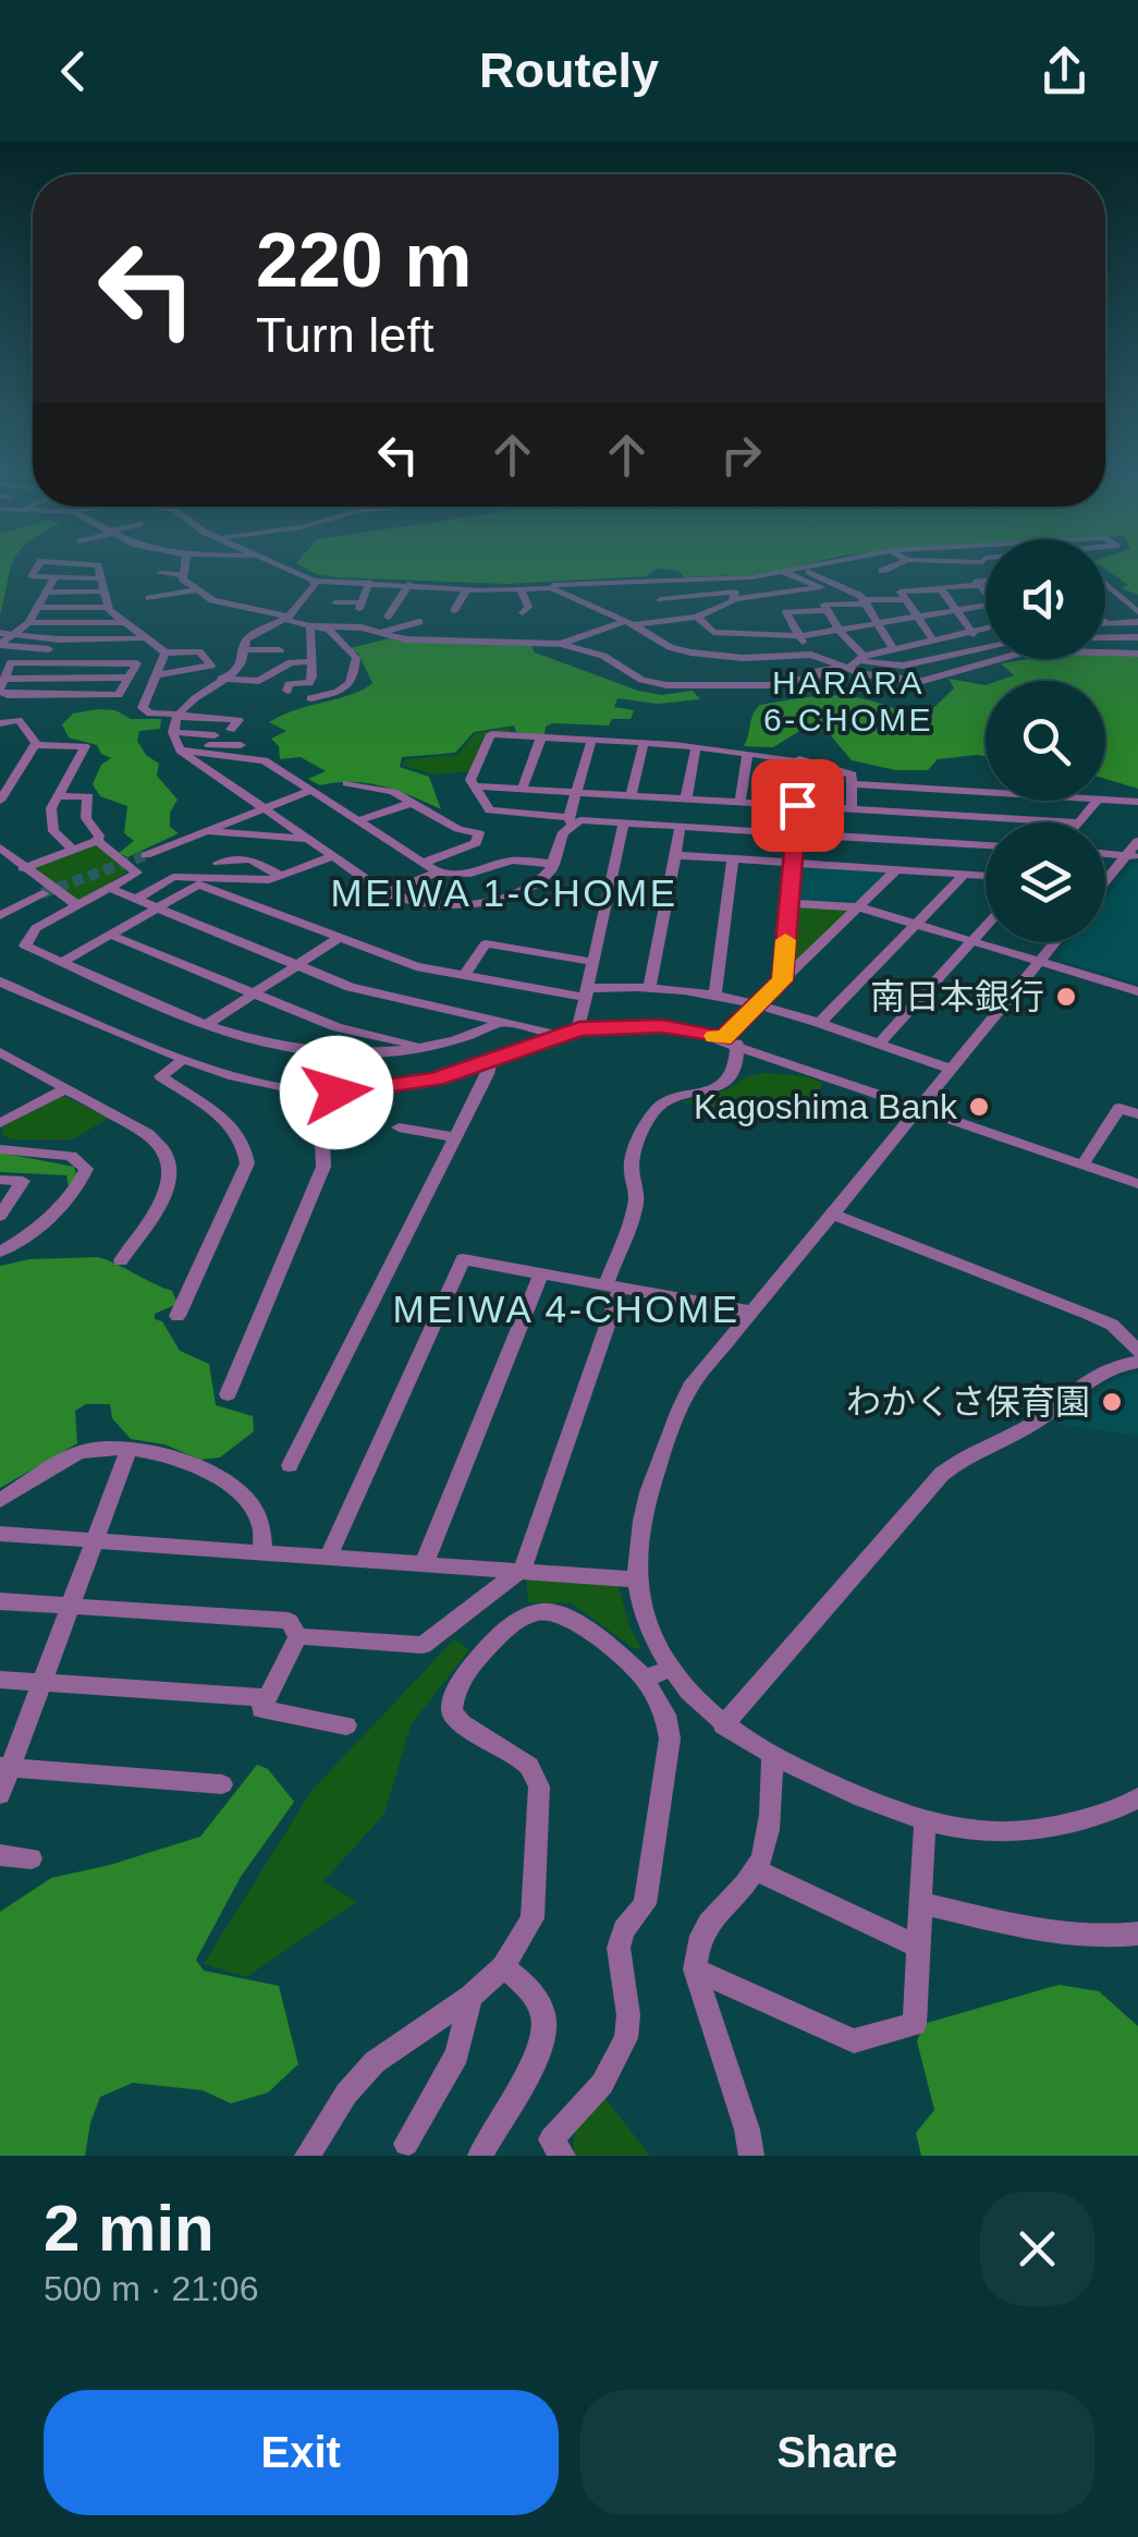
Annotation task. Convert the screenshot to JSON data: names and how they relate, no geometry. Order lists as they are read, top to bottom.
{
  "districts": ["HARARA 6-CHOME", "MEIWA 1-CHOME", "MEIWA 4-CHOME"],
  "places": ["南日本銀行", "Kagoshima Bank", "わかくさ保育園"],
  "page": {
    "header": "Routely",
    "turn": ["220 m", "Turn left"],
    "heading": ["2 min", "500 m · 21:06"],
    "buttons": ["Exit", "Share"]
  }
}
